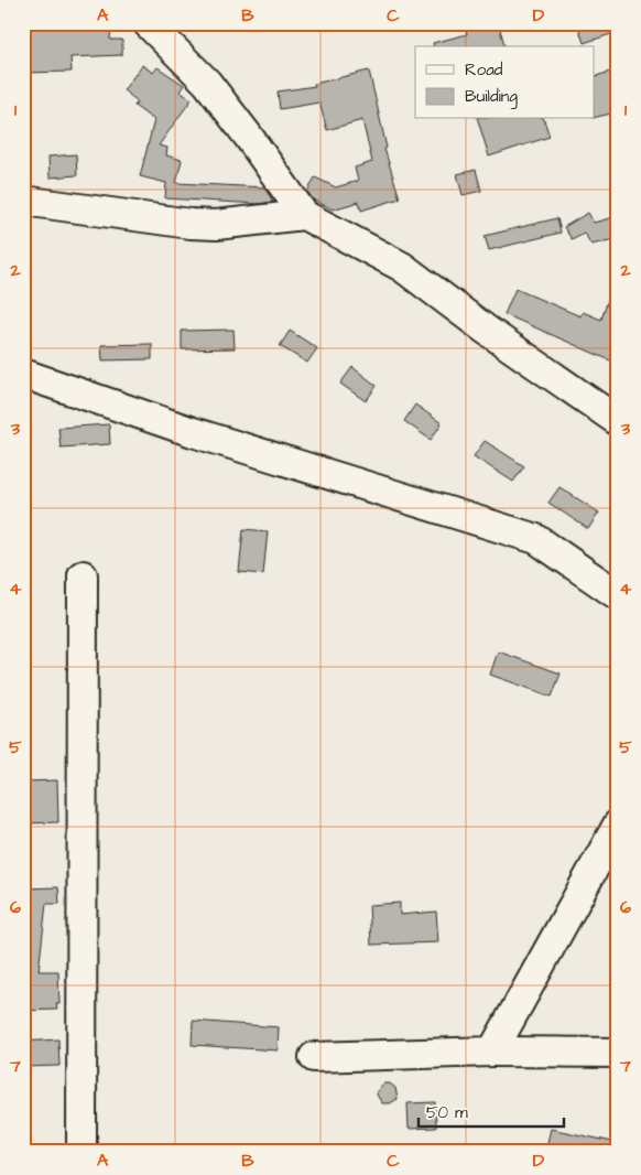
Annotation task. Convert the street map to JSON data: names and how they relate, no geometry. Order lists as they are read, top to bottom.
{
  "legend": ["Road", "Building"],
  "scale_bar": "50 m",
  "grid": {
    "columns": [
      "A",
      "B",
      "C",
      "D"
    ],
    "rows": [
      "1",
      "2",
      "3",
      "4",
      "5",
      "6",
      "7"
    ]
  }
}
